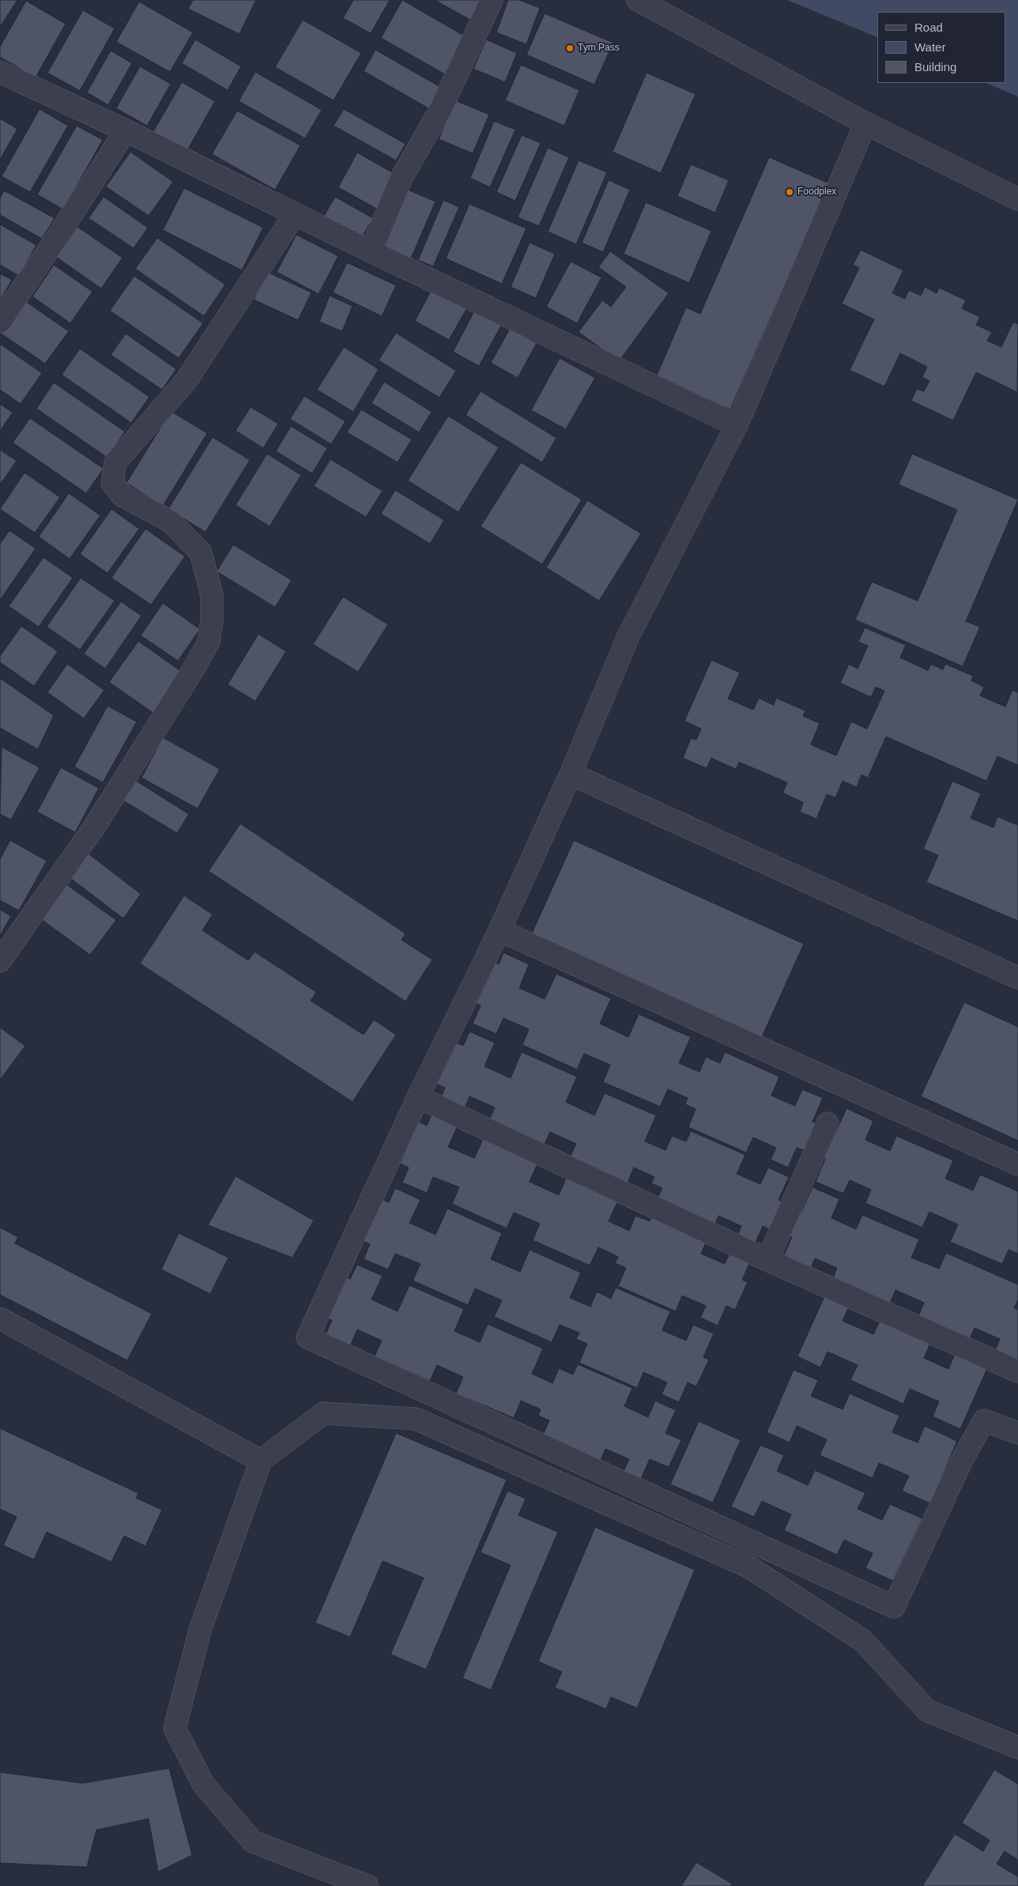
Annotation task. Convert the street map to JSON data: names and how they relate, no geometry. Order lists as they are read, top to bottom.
{
  "places": ["Tym Pass", "Foodplex"],
  "legend": ["Road", "Water", "Building"]
}
